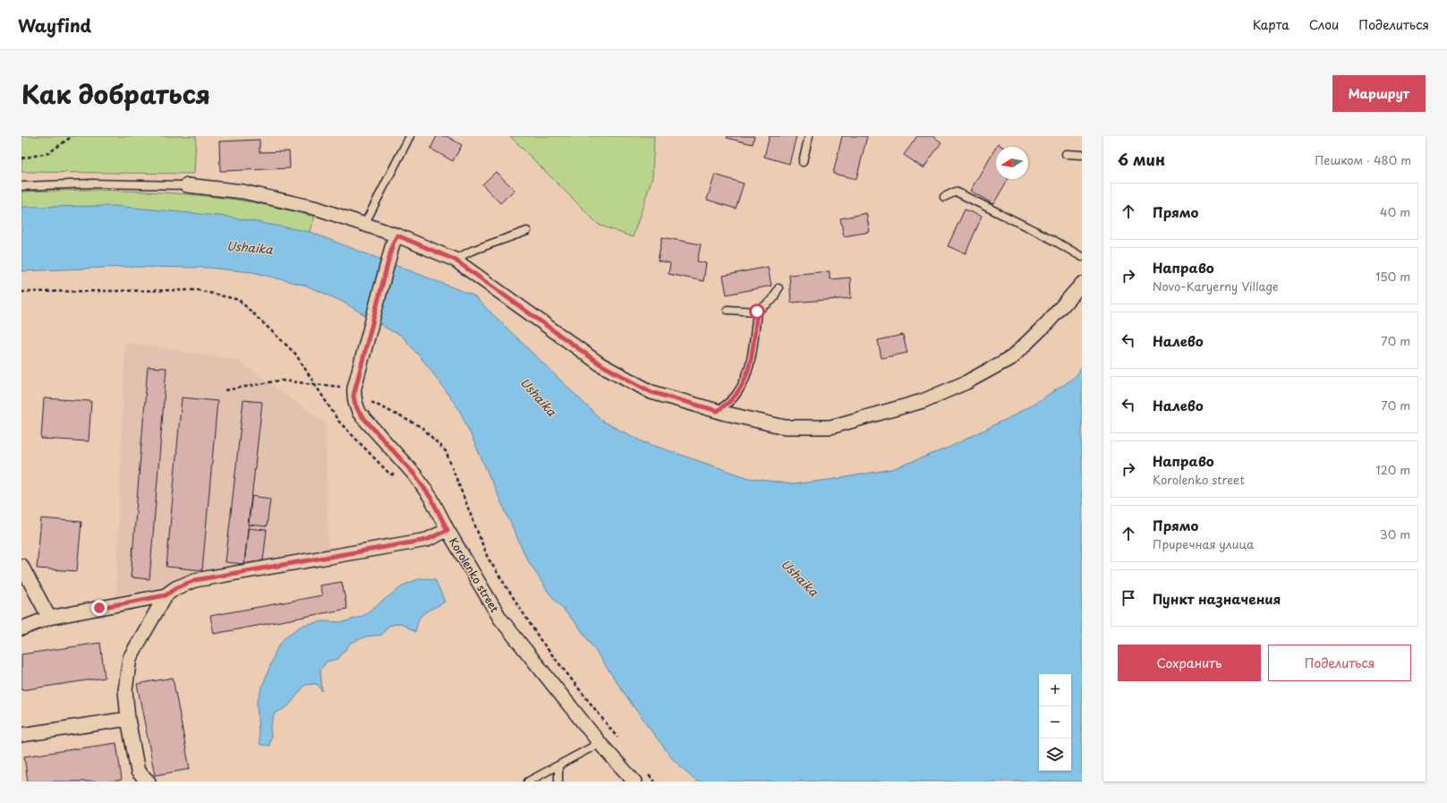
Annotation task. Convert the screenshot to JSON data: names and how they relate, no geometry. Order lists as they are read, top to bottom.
{
  "streets": {
    "street": ["Korolenko street"]
  },
  "water": ["Ushaika"],
  "north": "left",
  "page": {
    "header": "Wayfind",
    "nav": ["Карта", "Слои", "Поделиться"],
    "title": "Как добраться",
    "buttons": [
      "Маршрут",
      ["Сохранить", "Поделиться"]
    ],
    "heading": ["6 мин", "Пешком · 480 m"],
    "list": [
      ["Прямо", "40 m"],
      ["Направо", "Novo-Karyerny Village", "150 m"],
      ["Налево", "70 m"],
      ["Налево", "70 m"],
      ["Направо", "Korolenko street", "120 m"],
      ["Прямо", "Приречная улица", "30 m"],
      "Пункт назначения"
    ],
    "map_buttons": ["+", "−"]
  }
}
